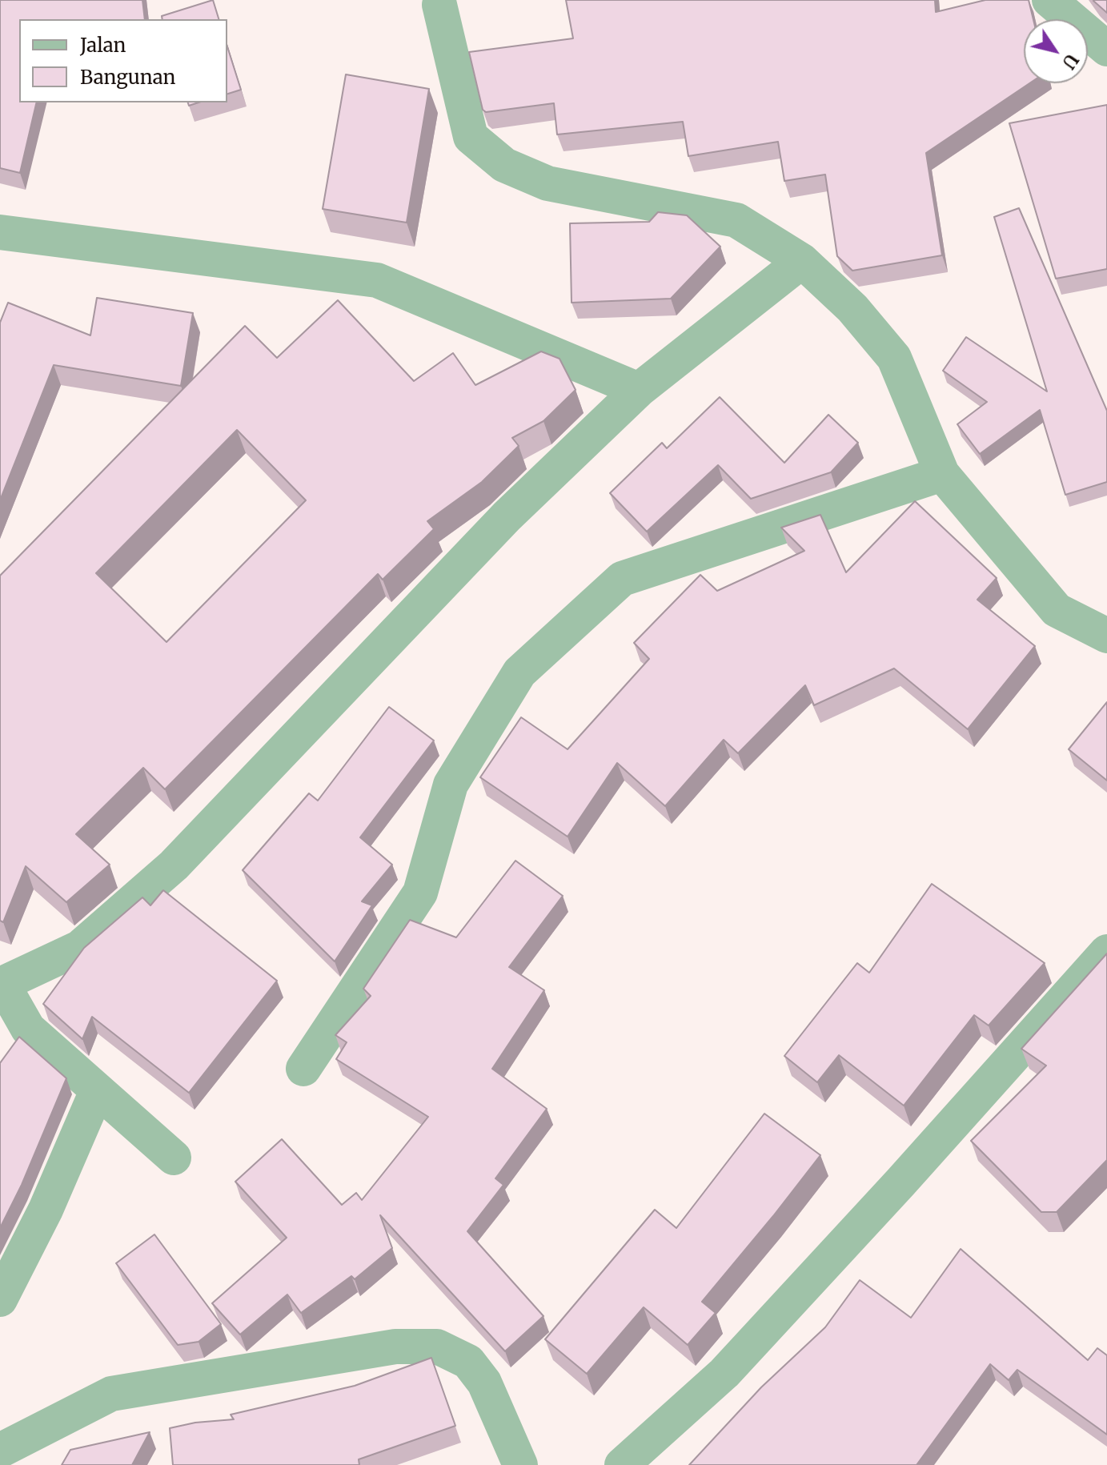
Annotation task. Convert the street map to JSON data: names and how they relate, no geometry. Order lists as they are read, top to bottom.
{
  "legend": ["Jalan", "Bangunan"],
  "north": "bottom right"
}
